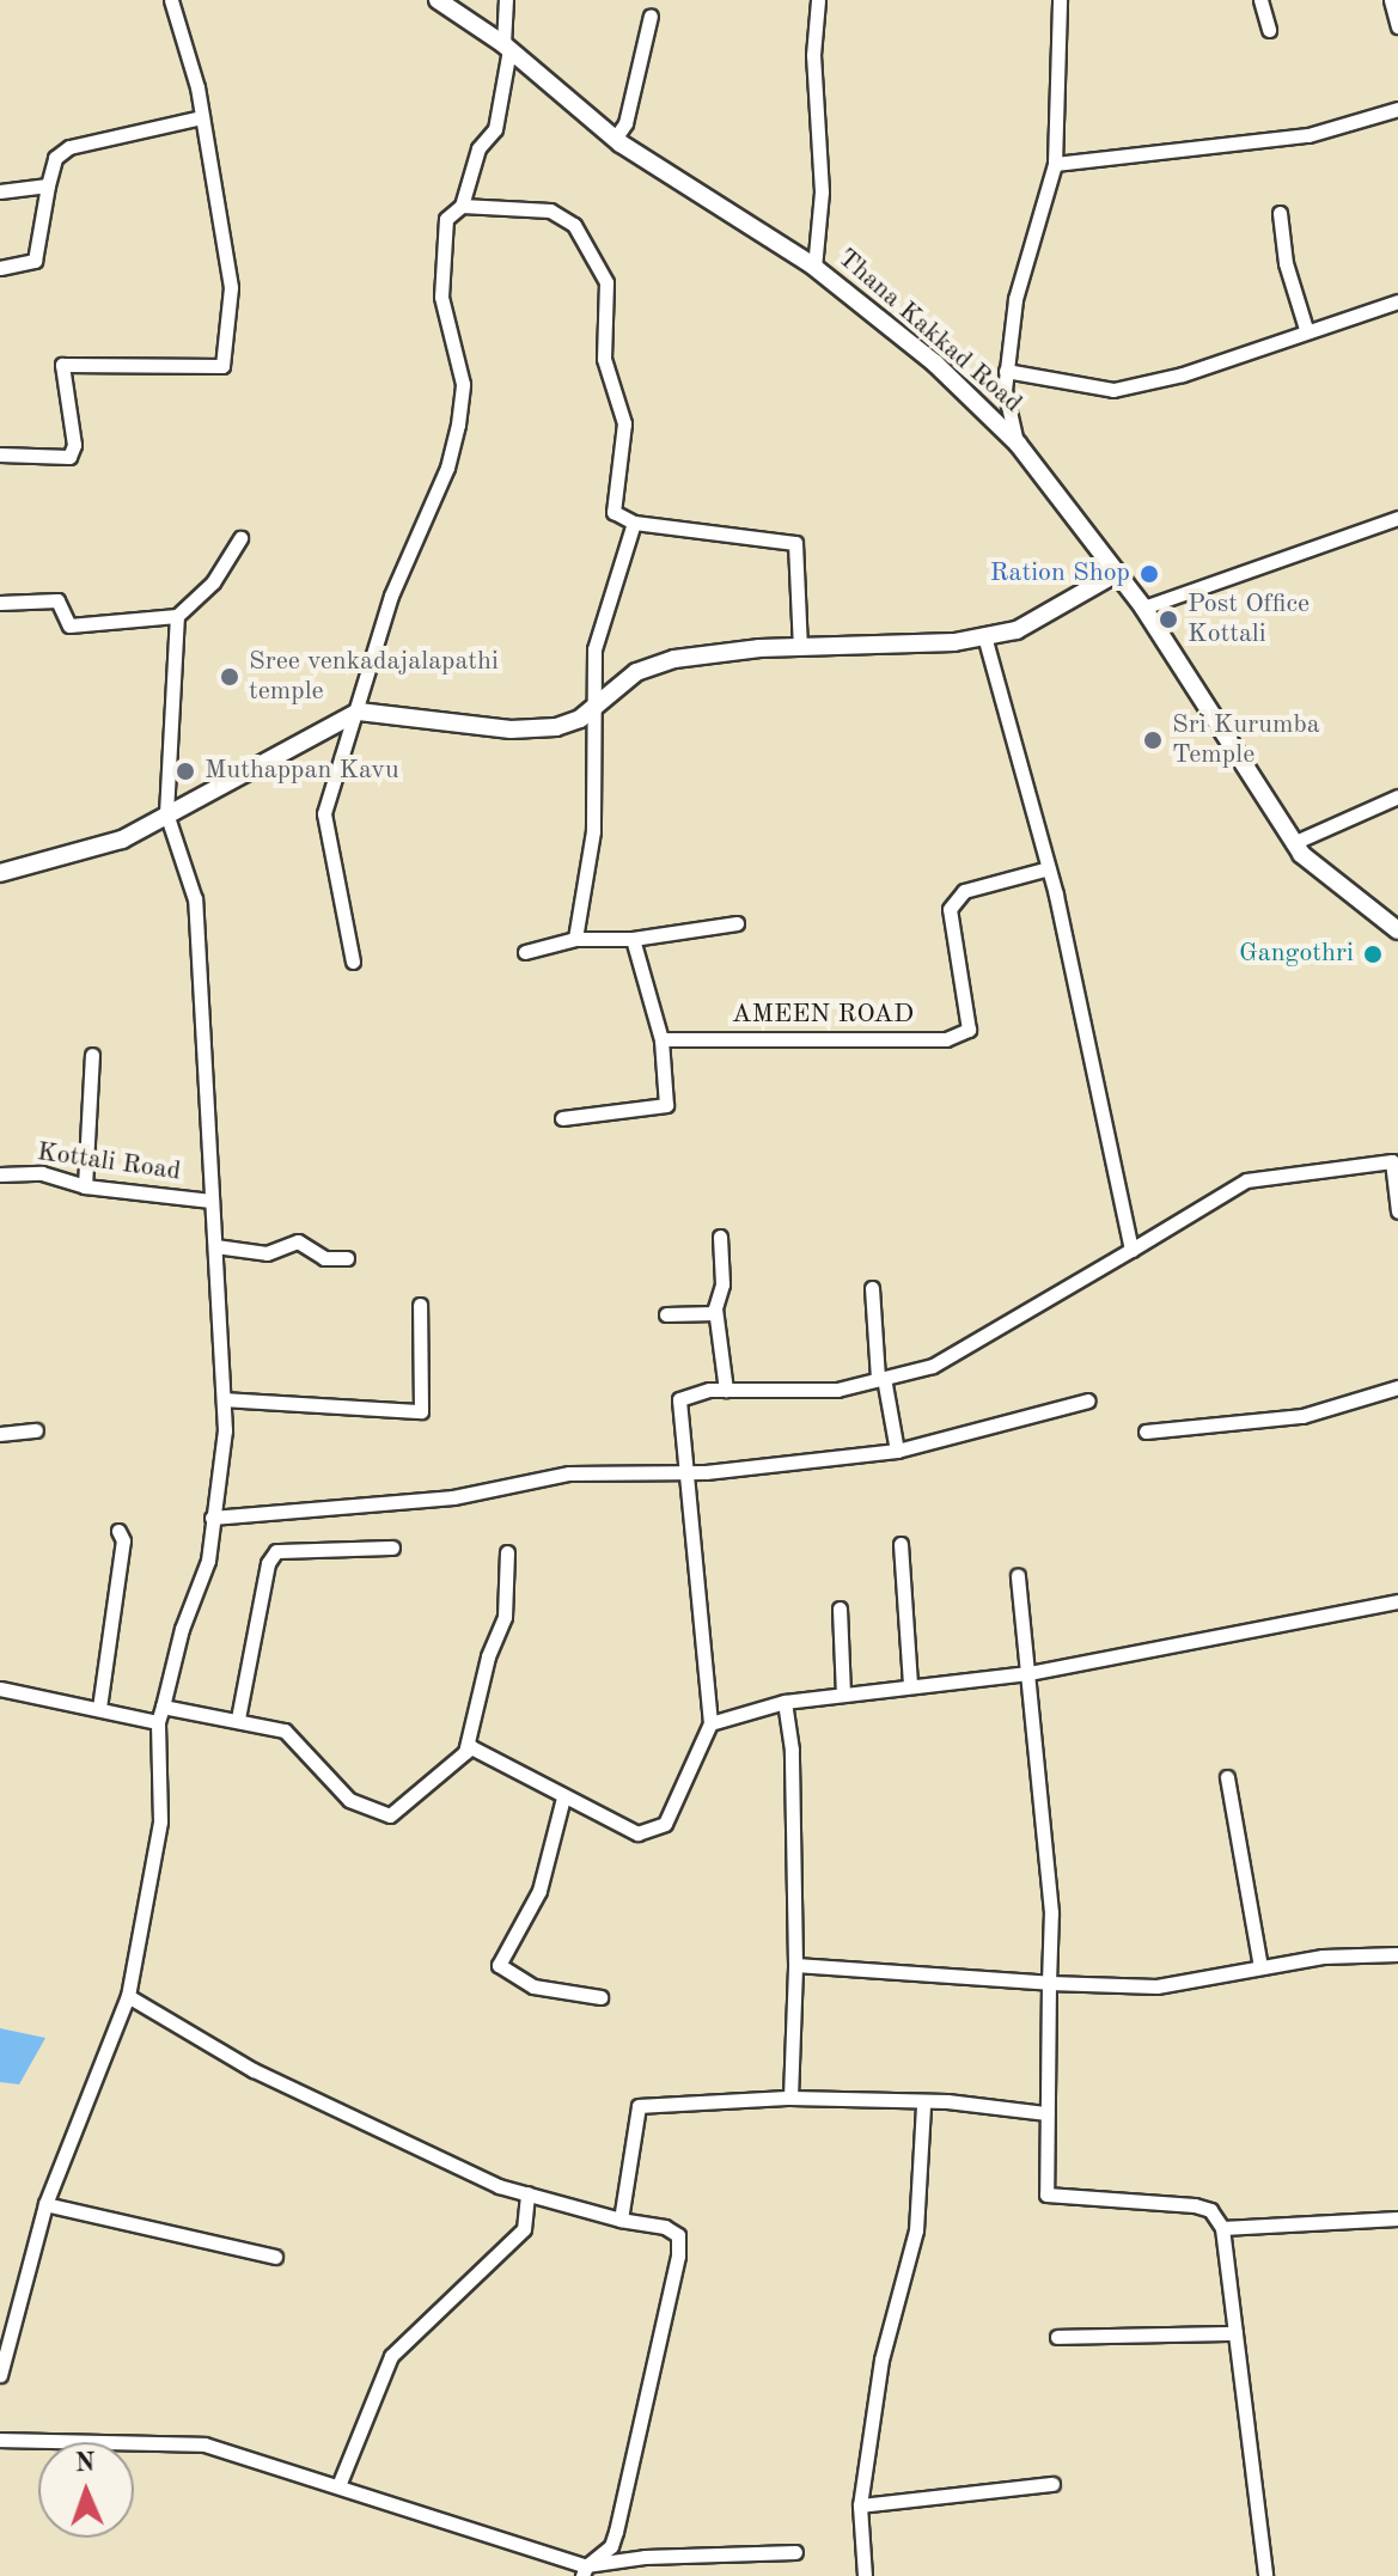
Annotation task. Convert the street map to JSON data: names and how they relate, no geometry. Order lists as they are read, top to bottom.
{
  "streets": {
    "main road": ["Thana Kakkad Road"],
    "street": ["AMEEN ROAD", "Kottali Road"]
  },
  "places": [
    "Ration Shop",
    "Post Office Kottali",
    "Sree venkadajalapathi temple",
    "Sri Kurumba Temple",
    "Muthappan Kavu",
    "Gangothri"
  ],
  "north": "top"
}
